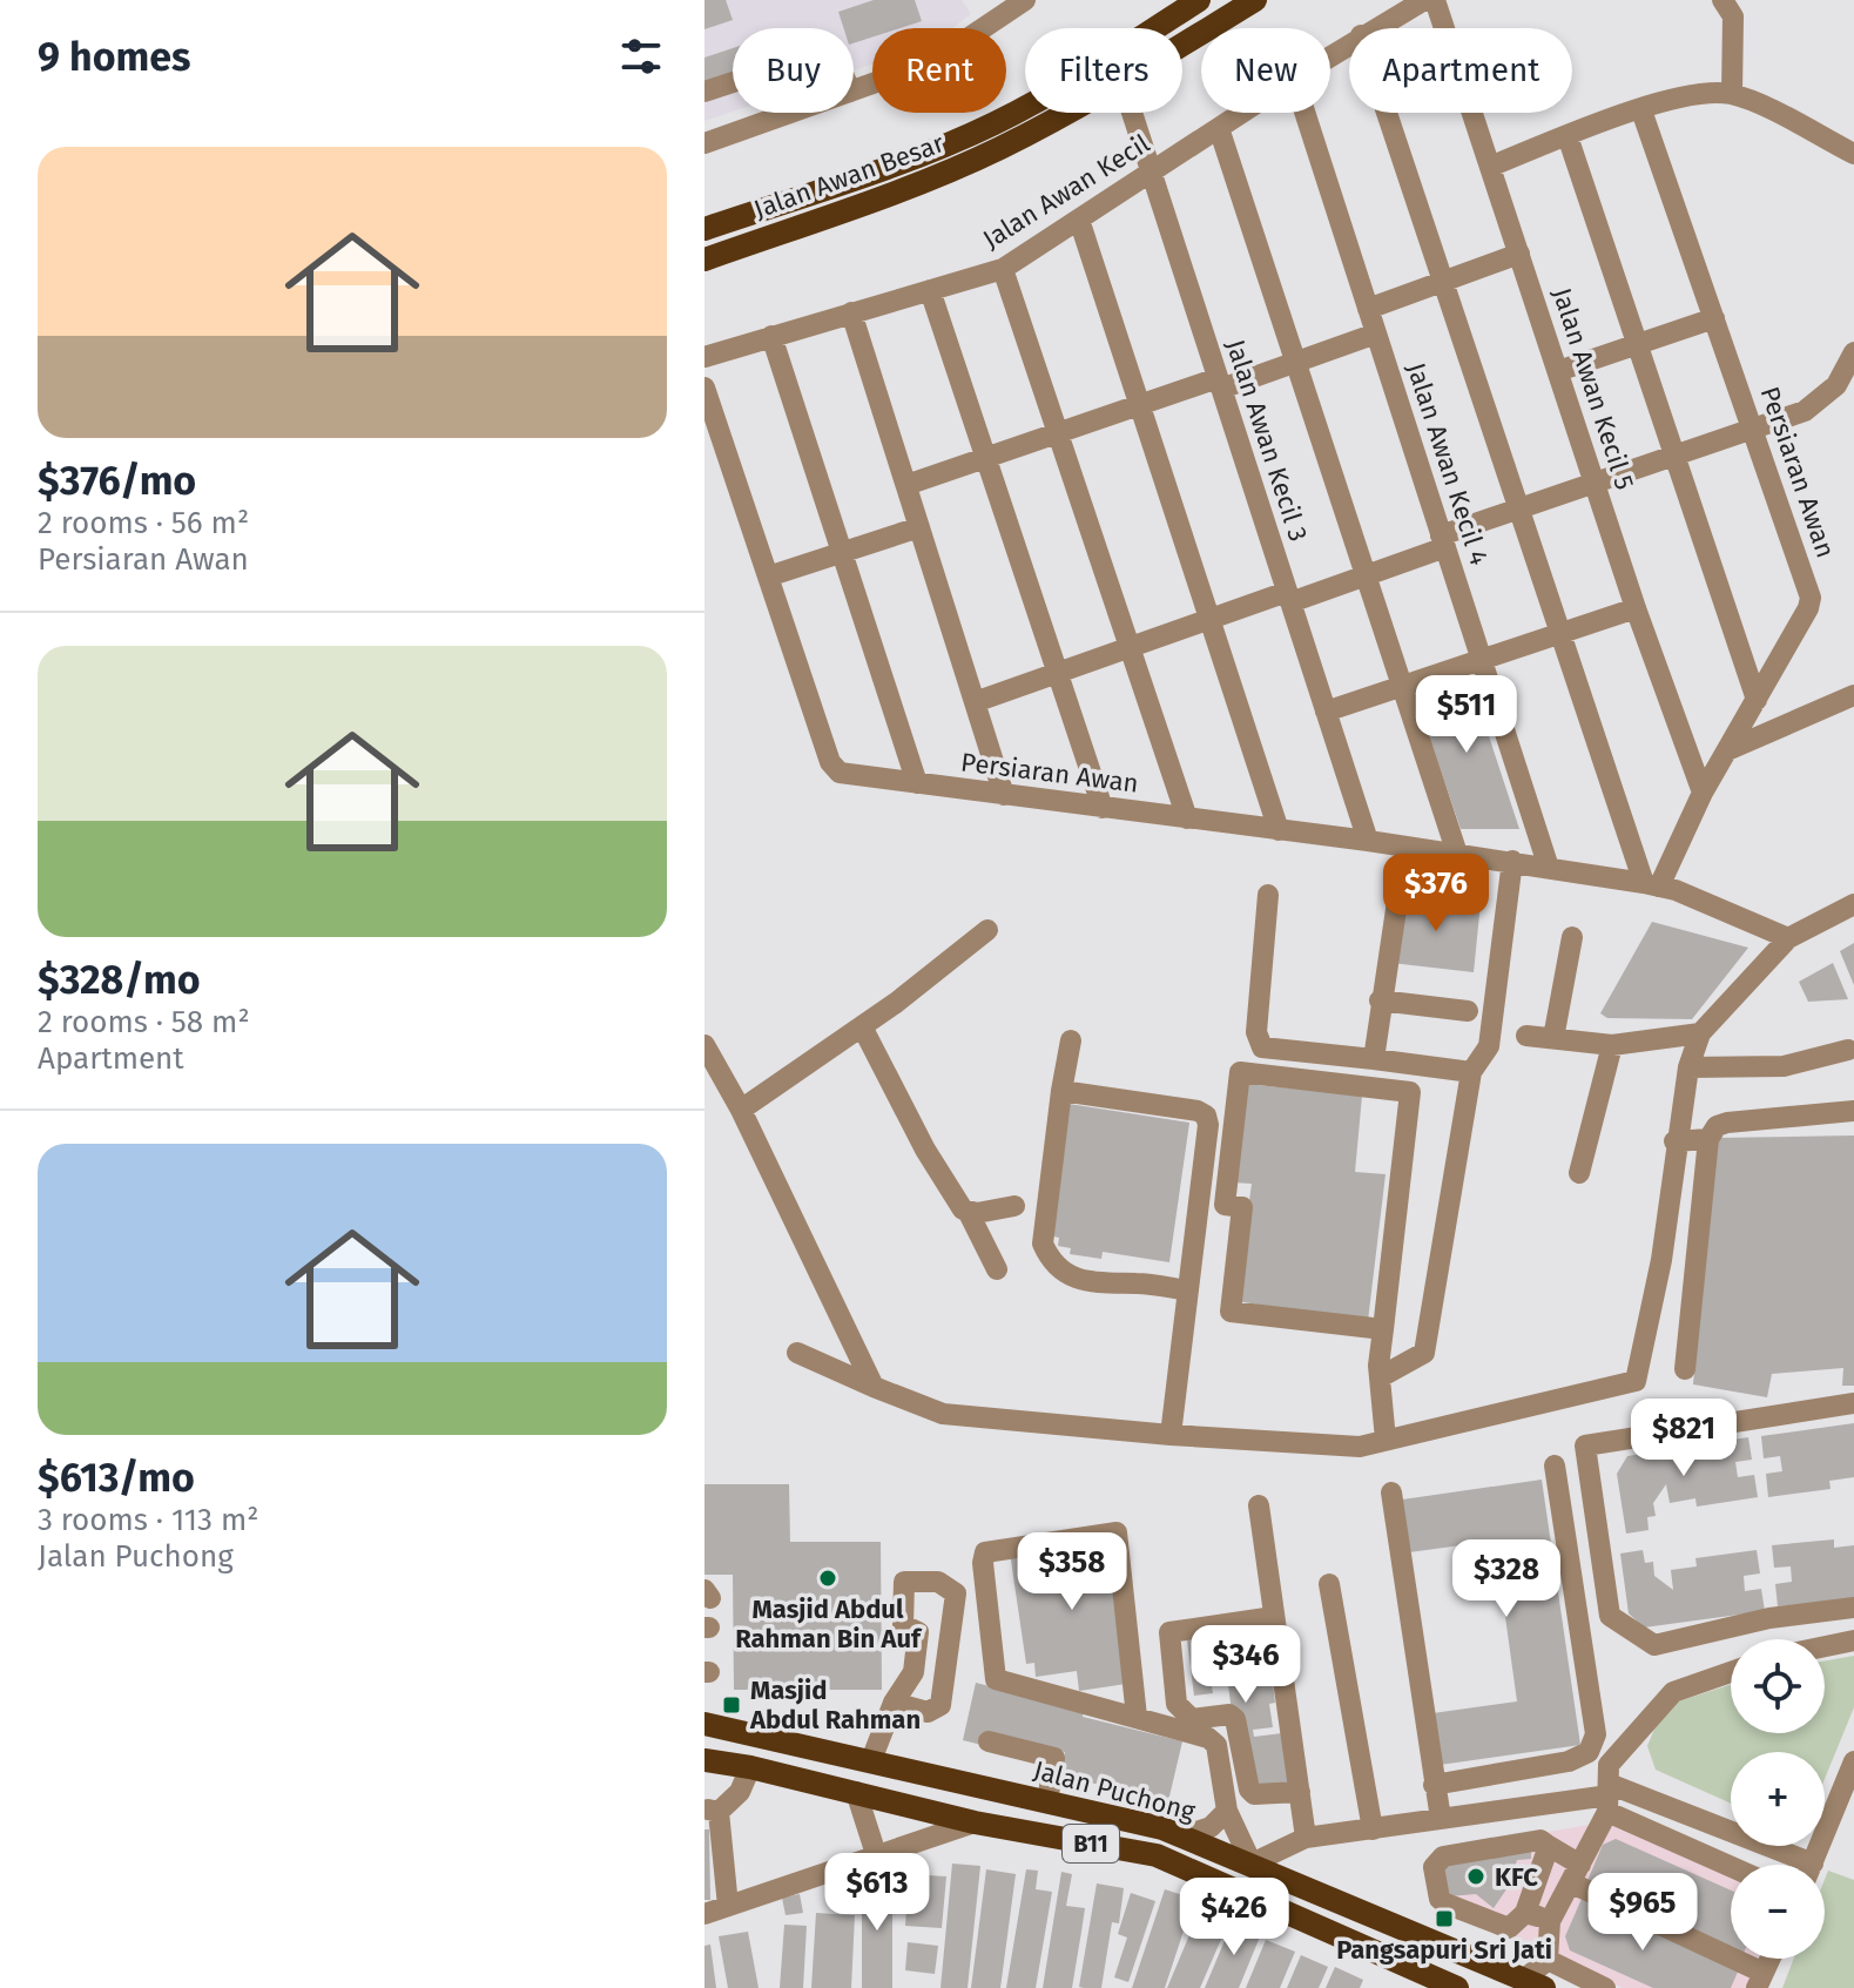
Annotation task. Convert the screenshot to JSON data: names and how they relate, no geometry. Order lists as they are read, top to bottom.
{
  "streets": {
    "main road": ["Jalan Awan Besar", "Jalan Puchong", "B11"],
    "street": [
      "Jalan Awan Kecil",
      "Jalan Awan Kecil 5",
      "Jalan Awan Kecil 3",
      "Jalan Awan Kecil 4",
      "Persiaran Awan"
    ]
  },
  "crossings": [
    ["Jalan Awan Kecil", "Jalan Awan Kecil 3"],
    ["Jalan Awan Kecil 5", "Persiaran Awan"],
    ["Jalan Awan Kecil 3", "Persiaran Awan"],
    ["Jalan Awan Kecil 4", "Persiaran Awan"]
  ],
  "places": {
    "other": ["Masjid Abdul Rahman Bin Auf", "KFC"],
    "transit": ["Masjid Abdul Rahman", "Pangsapuri Sri Jati"]
  },
  "page": {
    "heading": "9 homes",
    "chip": [
      "Buy",
      "Rent",
      "Filters",
      "New",
      "Apartment"
    ],
    "list": [
      {
        "name": "$376/mo",
        "note": "2 rooms · 56 m² · Persiaran Awan"
      },
      {
        "name": "$328/mo",
        "note": "2 rooms · 58 m² · Apartment"
      },
      {
        "name": "$613/mo",
        "note": "3 rooms · 113 m² · Jalan Puchong"
      }
    ],
    "price": [
      "$511",
      "$376",
      "$821",
      "$358",
      "$328",
      "$346",
      "$613",
      "$965",
      "$426"
    ],
    "map_buttons": ["+", "−"]
  }
}
